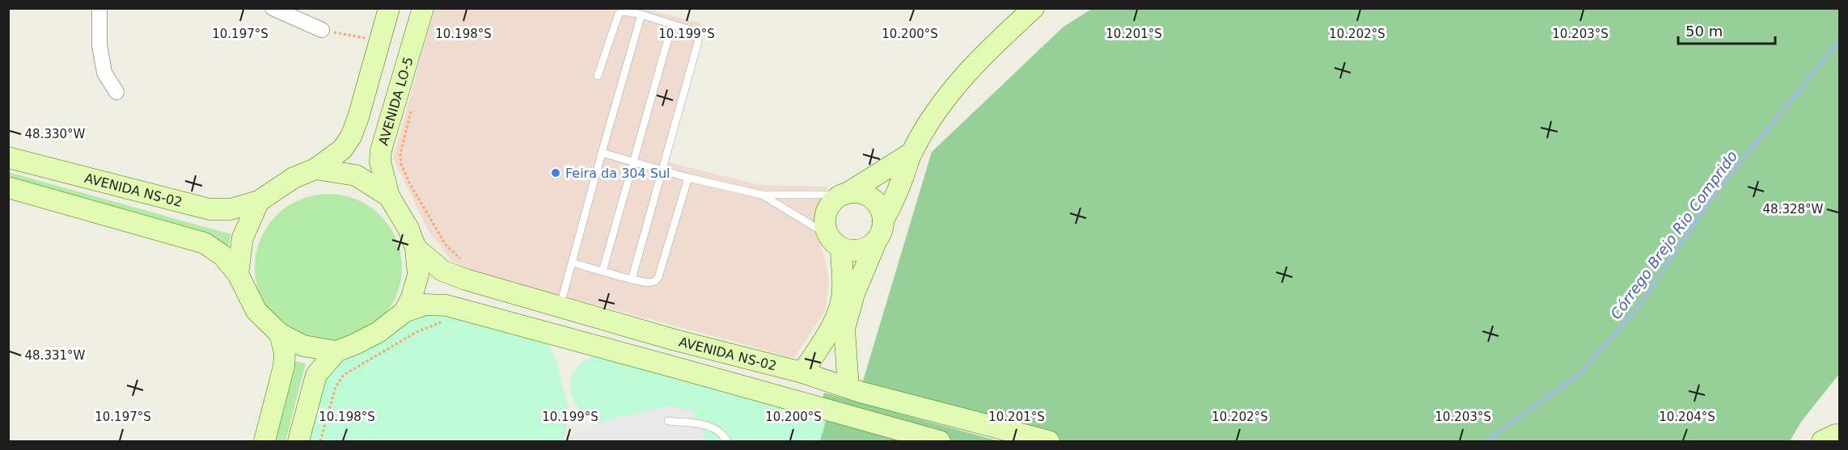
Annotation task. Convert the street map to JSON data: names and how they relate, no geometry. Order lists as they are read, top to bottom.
{
  "streets": {
    "street": ["AVENIDA LO-5", "AVENIDA NS-02"]
  },
  "water": ["Córrego Brejo Rio Comprido"],
  "places": ["Feira da 304 Sul"],
  "scale_bar": "50 m",
  "coordinates": [
    "10.197°S",
    "10.198°S",
    "10.199°S",
    "10.200°S",
    "10.201°S",
    "10.202°S",
    "10.203°S",
    "48.330°W",
    "48.328°W",
    "48.331°W",
    "10.204°S"
  ]
}
